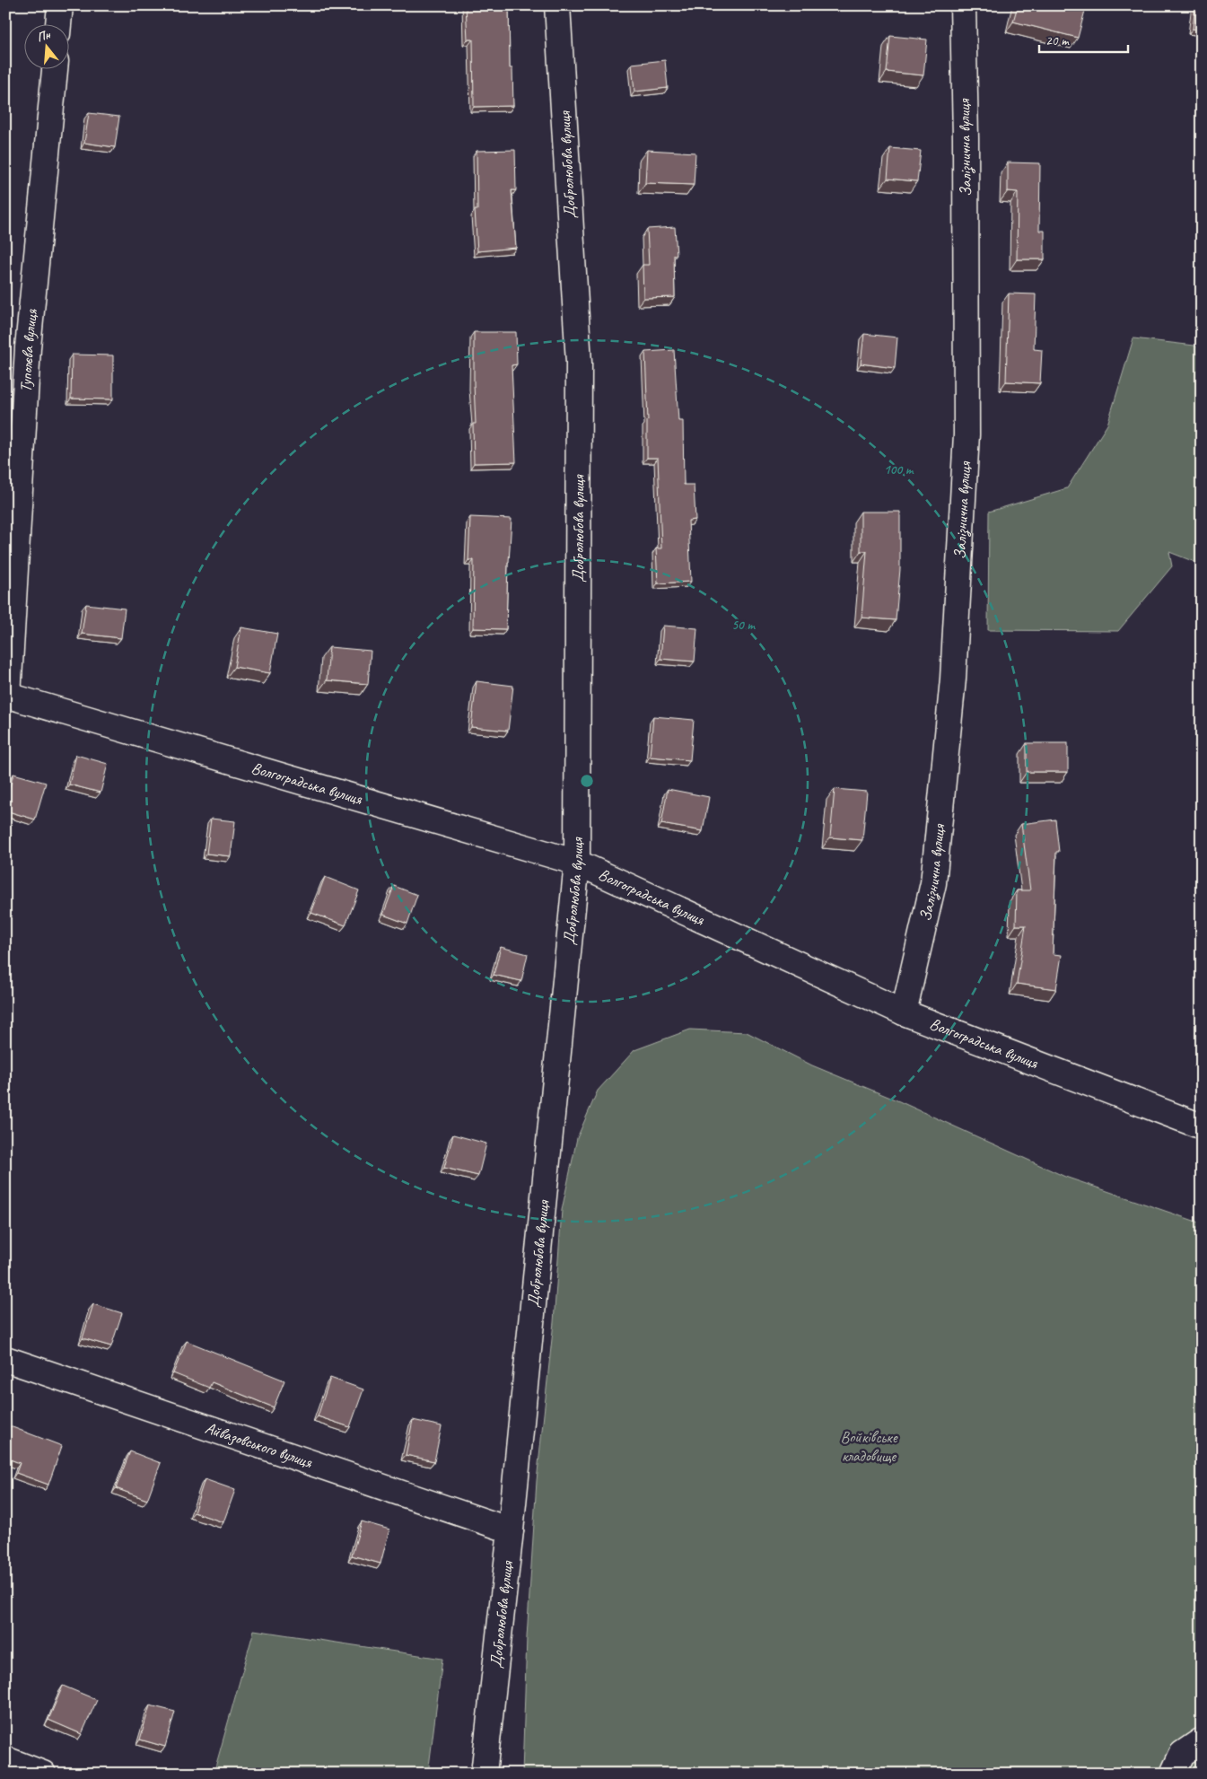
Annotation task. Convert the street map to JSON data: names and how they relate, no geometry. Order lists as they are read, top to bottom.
{
  "streets": {
    "street": [
      "Залізнична вулиця",
      "Добролюбова вулиця",
      "Туполєва вулиця",
      "Волгоградська вулиця",
      "Айвазовського вулиця"
    ]
  },
  "crossings": [
    ["Залізнична вулиця", "Волгоградська вулиця"],
    ["Добролюбова вулиця", "Волгоградська вулиця"],
    ["Добролюбова вулиця", "Айвазовського вулиця"],
    ["Туполєва вулиця", "Волгоградська вулиця"]
  ],
  "parks": ["Войківське кладовище"],
  "scale_bar": "20 m",
  "north": "top",
  "rings": ["100 m", "50 m"]
}
